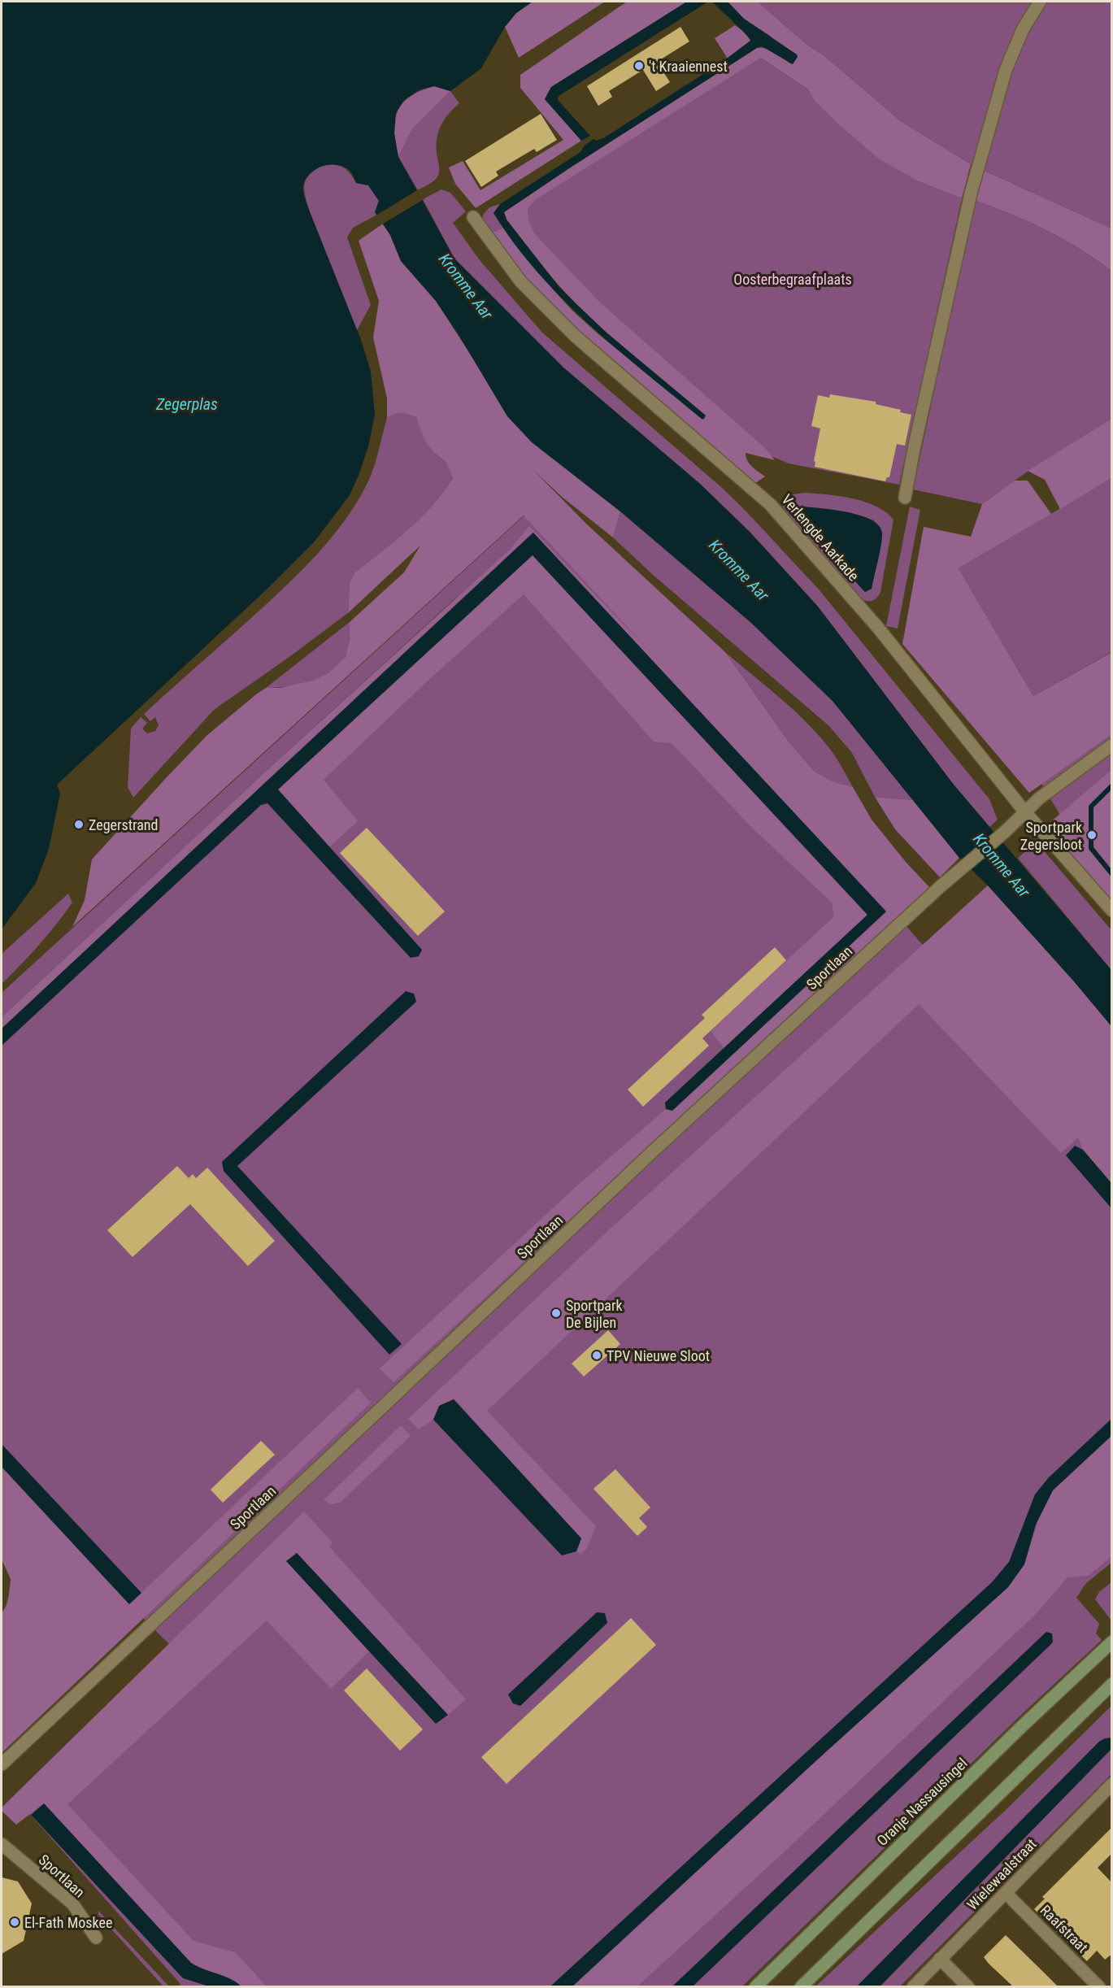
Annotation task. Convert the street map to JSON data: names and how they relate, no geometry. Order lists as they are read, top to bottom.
{
  "streets": {
    "main road": ["Oranje Nassausingel"],
    "street": [
      "Verlengde Aarkade",
      "Sportlaan",
      "Wielewaalstraat",
      "Raafstraat"
    ]
  },
  "crossings": [
    ["Verlengde Aarkade", "Sportlaan"],
    ["Wielewaalstraat", "Raafstraat"]
  ],
  "water": ["Kromme Aar", "Zegerplas"],
  "parks": ["Oosterbegraafplaats"],
  "places": [
    "'t Kraaiennest",
    "Zegerstrand",
    "Sportpark Zegersloot",
    "Sportpark De Bijlen",
    "TPV Nieuwe Sloot",
    "El-Fath Moskee"
  ]
}
